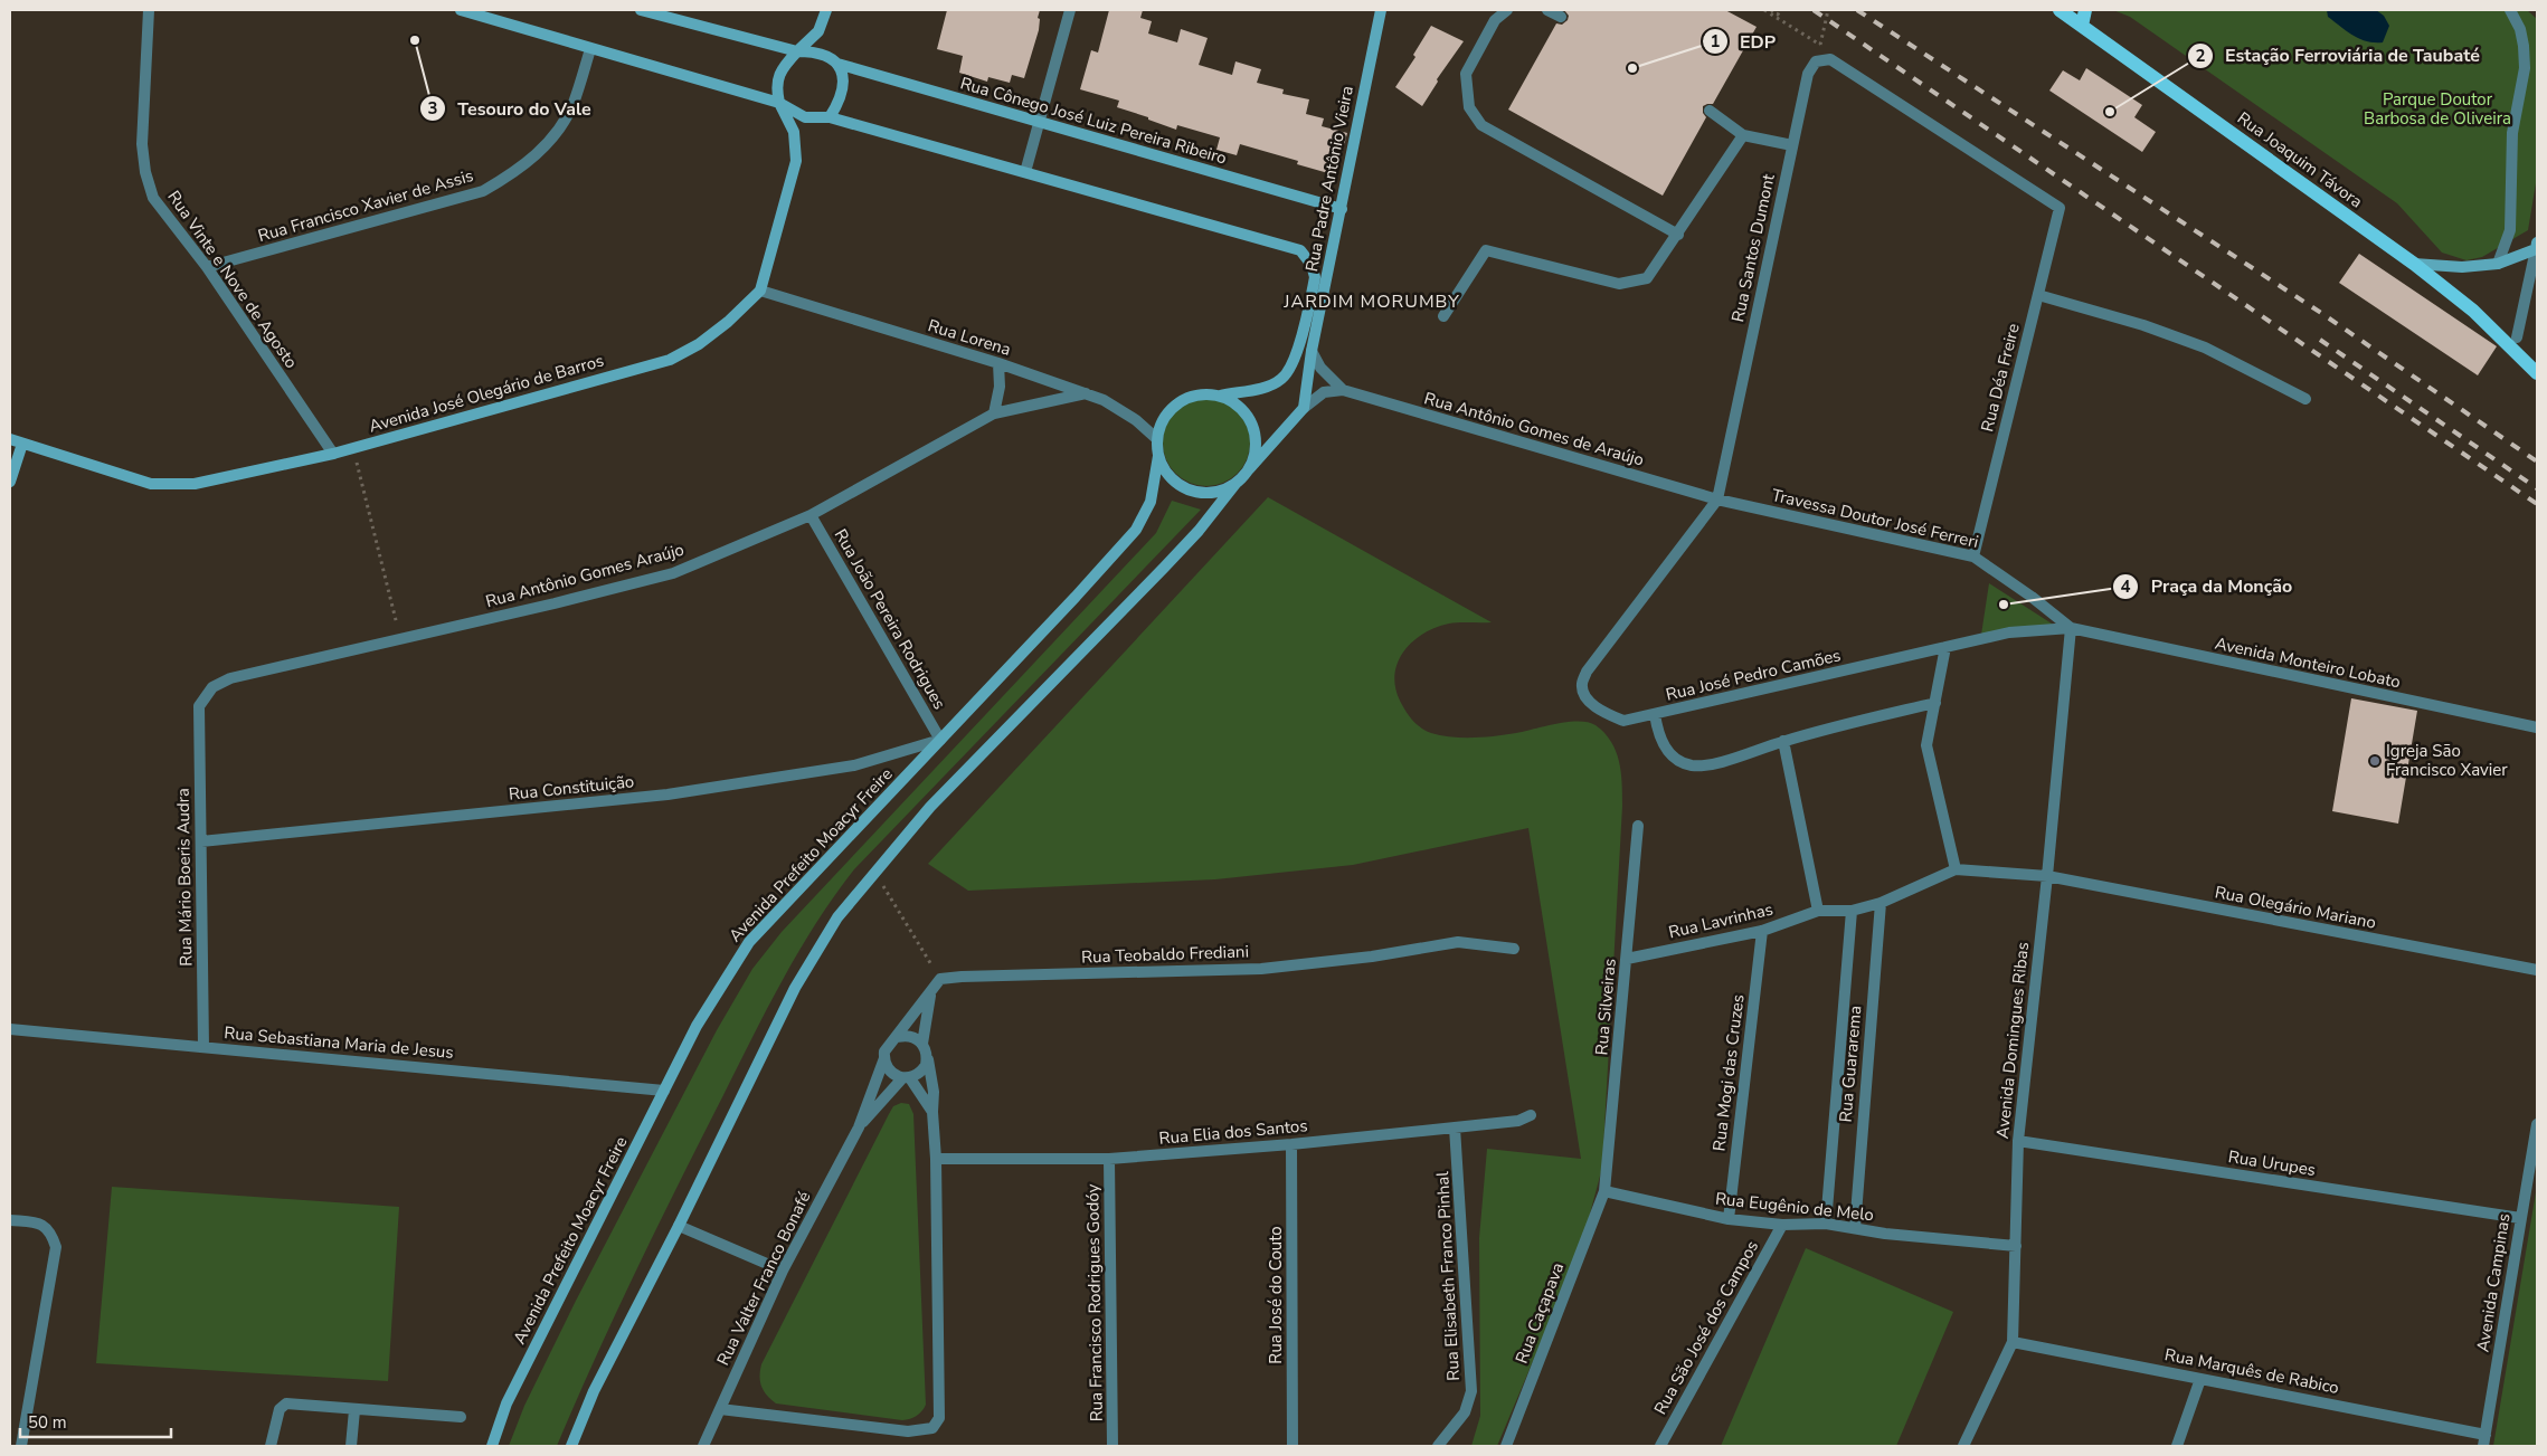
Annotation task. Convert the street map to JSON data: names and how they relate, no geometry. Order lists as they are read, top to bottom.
{
  "streets": {
    "main road": [
      "Rua Cônego José Luiz Pereira Ribeiro",
      "Rua Joaquim Távora",
      "Rua Padre Antônio Vieira",
      "Avenida José Olegário de Barros",
      "Avenida Prefeito Moacyr Freire"
    ],
    "street": [
      "Rua Francisco Xavier de Assis",
      "Rua Santos Dumont",
      "Rua Vinte e Nove de Agosto",
      "Rua Lorena",
      "Rua Déa Freire",
      "Rua Antônio Gomes de Araújo",
      "Travessa Doutor José Ferreri",
      "Rua Antônio Gomes Araújo",
      "Rua João Pereira Rodrigues",
      "Avenida Monteiro Lobato",
      "Rua José Pedro Camões",
      "Rua Constituição",
      "Rua Mário Boeris Audra",
      "Rua Olegário Mariano",
      "Rua Lavrinhas",
      "Rua Teobaldo Frediani",
      "Rua Silveiras",
      "Avenida Domingues Ribas",
      "Rua Sebastiana Maria de Jesus",
      "Rua Guararema",
      "Rua Mogi das Cruzes",
      "Rua Elia dos Santos",
      "Rua Urupes",
      "Rua Eugênio de Melo",
      "Rua Elisabeth Franco Pinhal",
      "Rua Valter Franco Bonafé",
      "Avenida Campinas",
      "Rua José do Couto",
      "Rua Francisco Rodrigues Godóy",
      "Rua Caçapava",
      "Rua São José dos Campos",
      "Rua Marquês de Rabico"
    ]
  },
  "crossings": [
    ["Rua Cônego José Luiz Pereira Ribeiro", "Rua Padre Antônio Vieira"],
    ["Rua Padre Antônio Vieira", "Rua Antônio Gomes de Araújo"],
    ["Rua Francisco Xavier de Assis", "Rua Vinte e Nove de Agosto"],
    ["Rua Santos Dumont", "Rua Déa Freire"],
    ["Rua Santos Dumont", "Rua Antônio Gomes de Araújo"],
    ["Rua Santos Dumont", "Travessa Doutor José Ferreri"],
    ["Rua Santos Dumont", "Rua José Pedro Camões"],
    ["Rua Vinte e Nove de Agosto", "Avenida José Olegário de Barros"],
    ["Rua Lorena", "Avenida José Olegário de Barros"],
    ["Rua Lorena", "Rua Antônio Gomes Araújo"],
    ["Rua Lorena", "Avenida Prefeito Moacyr Freire"],
    ["Rua Déa Freire", "Travessa Doutor José Ferreri"],
    ["Rua Antônio Gomes de Araújo", "Travessa Doutor José Ferreri"],
    ["Travessa Doutor José Ferreri", "Avenida Monteiro Lobato"],
    ["Travessa Doutor José Ferreri", "Rua José Pedro Camões"],
    ["Travessa Doutor José Ferreri", "Avenida Domingues Ribas"],
    ["Rua Antônio Gomes Araújo", "Rua João Pereira Rodrigues"],
    ["Rua Antônio Gomes Araújo", "Rua Mário Boeris Audra"],
    ["Rua João Pereira Rodrigues", "Rua Constituição"],
    ["Rua João Pereira Rodrigues", "Avenida Prefeito Moacyr Freire"],
    ["Avenida Monteiro Lobato", "Rua José Pedro Camões"],
    ["Avenida Monteiro Lobato", "Avenida Domingues Ribas"],
    ["Rua José Pedro Camões", "Avenida Domingues Ribas"],
    ["Rua Constituição", "Avenida Prefeito Moacyr Freire"],
    ["Rua Constituição", "Rua Mário Boeris Audra"],
    ["Avenida Prefeito Moacyr Freire", "Rua Sebastiana Maria de Jesus"],
    ["Rua Mário Boeris Audra", "Rua Sebastiana Maria de Jesus"],
    ["Rua Olegário Mariano", "Rua Lavrinhas"],
    ["Rua Olegário Mariano", "Avenida Domingues Ribas"],
    ["Rua Lavrinhas", "Rua Silveiras"],
    ["Rua Lavrinhas", "Avenida Domingues Ribas"],
    ["Rua Lavrinhas", "Rua Guararema"],
    ["Rua Lavrinhas", "Rua Mogi das Cruzes"],
    ["Rua Teobaldo Frediani", "Rua Valter Franco Bonafé"],
    ["Rua Silveiras", "Rua Eugênio de Melo"],
    ["Rua Silveiras", "Rua Caçapava"],
    ["Avenida Domingues Ribas", "Rua Urupes"],
    ["Avenida Domingues Ribas", "Rua Eugênio de Melo"],
    ["Avenida Domingues Ribas", "Rua Marquês de Rabico"],
    ["Rua Guararema", "Rua Eugênio de Melo"],
    ["Rua Mogi das Cruzes", "Rua Eugênio de Melo"],
    ["Rua Elia dos Santos", "Rua Elisabeth Franco Pinhal"],
    ["Rua Elia dos Santos", "Rua José do Couto"],
    ["Rua Elia dos Santos", "Rua Francisco Rodrigues Godóy"],
    ["Rua Urupes", "Avenida Campinas"],
    ["Rua Eugênio de Melo", "Rua Caçapava"],
    ["Rua Eugênio de Melo", "Rua São José dos Campos"],
    ["Avenida Campinas", "Rua Marquês de Rabico"]
  ],
  "districts": ["JARDIM MORUMBY"],
  "parks": ["Parque Doutor Barbosa de Oliveira"],
  "places": [
    "Tesouro do Vale",
    "EDP",
    "Estação Ferroviária de Taubaté",
    "Praça da Monção",
    "Igreja São Francisco Xavier"
  ],
  "scale_bar": "50 m"
}
